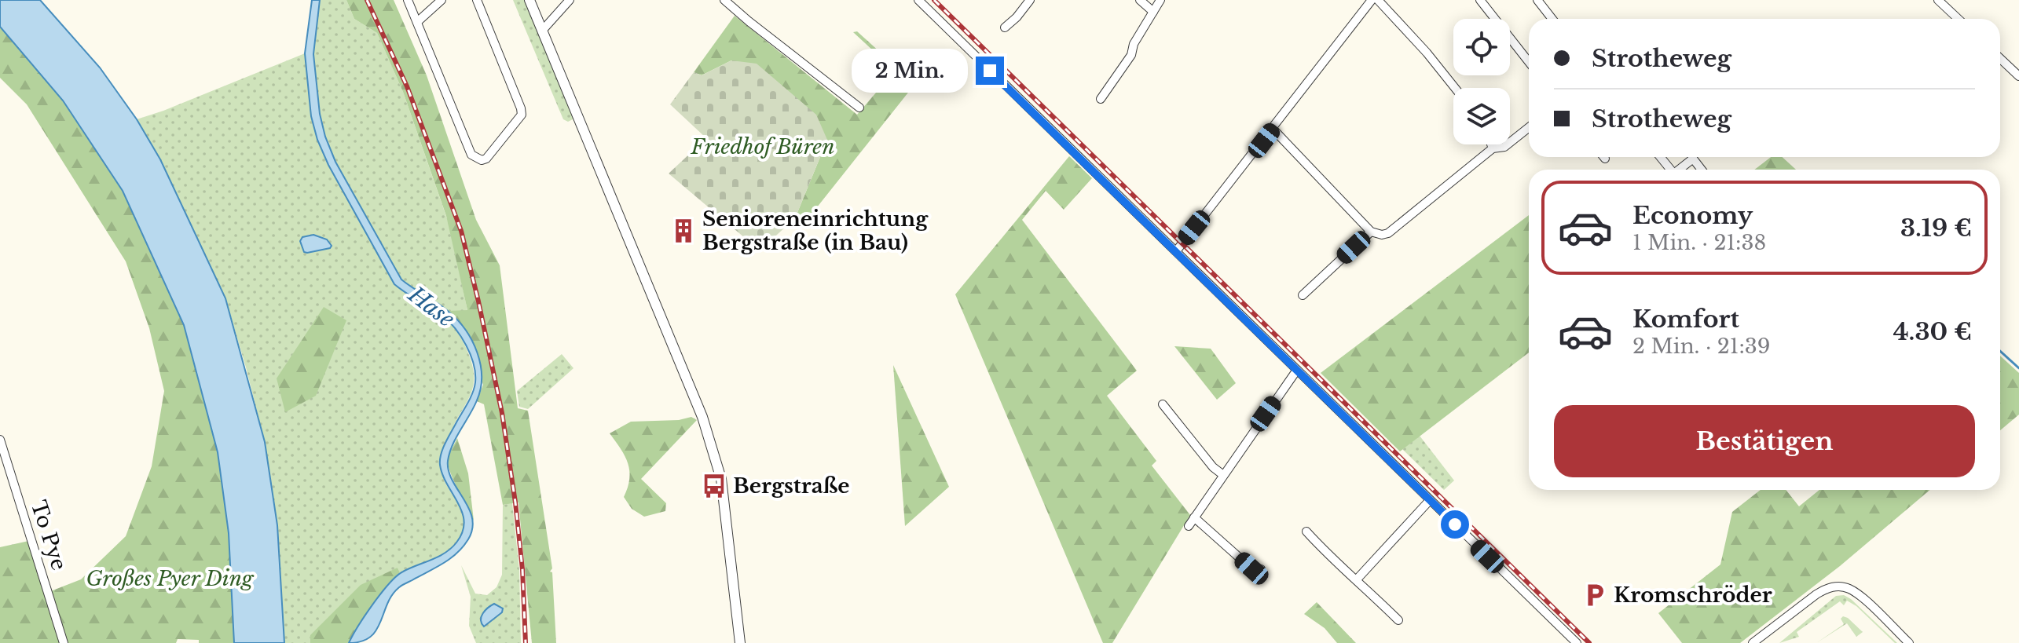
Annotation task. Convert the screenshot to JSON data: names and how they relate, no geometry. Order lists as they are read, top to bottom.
{
  "streets": {
    "street": ["To Pye"]
  },
  "water": ["Hase"],
  "parks": ["Friedhof Büren", "Großes Pyer Ding"],
  "places": {
    "building": ["Senioreneinrichtung Bergstraße (in Bau)"],
    "bus stop": ["Bergstraße"],
    "parking": ["Kromschröder"]
  },
  "page": {
    "banner": ["Strotheweg", "Strotheweg"],
    "bubble": "2 Min.",
    "list": [
      {
        "name": "Economy",
        "note": "1 Min. · 21:38",
        "value": "3.19 €"
      },
      {
        "name": "Komfort",
        "note": "2 Min. · 21:39",
        "value": "4.30 €"
      }
    ],
    "buttons": "Bestätigen"
  }
}
